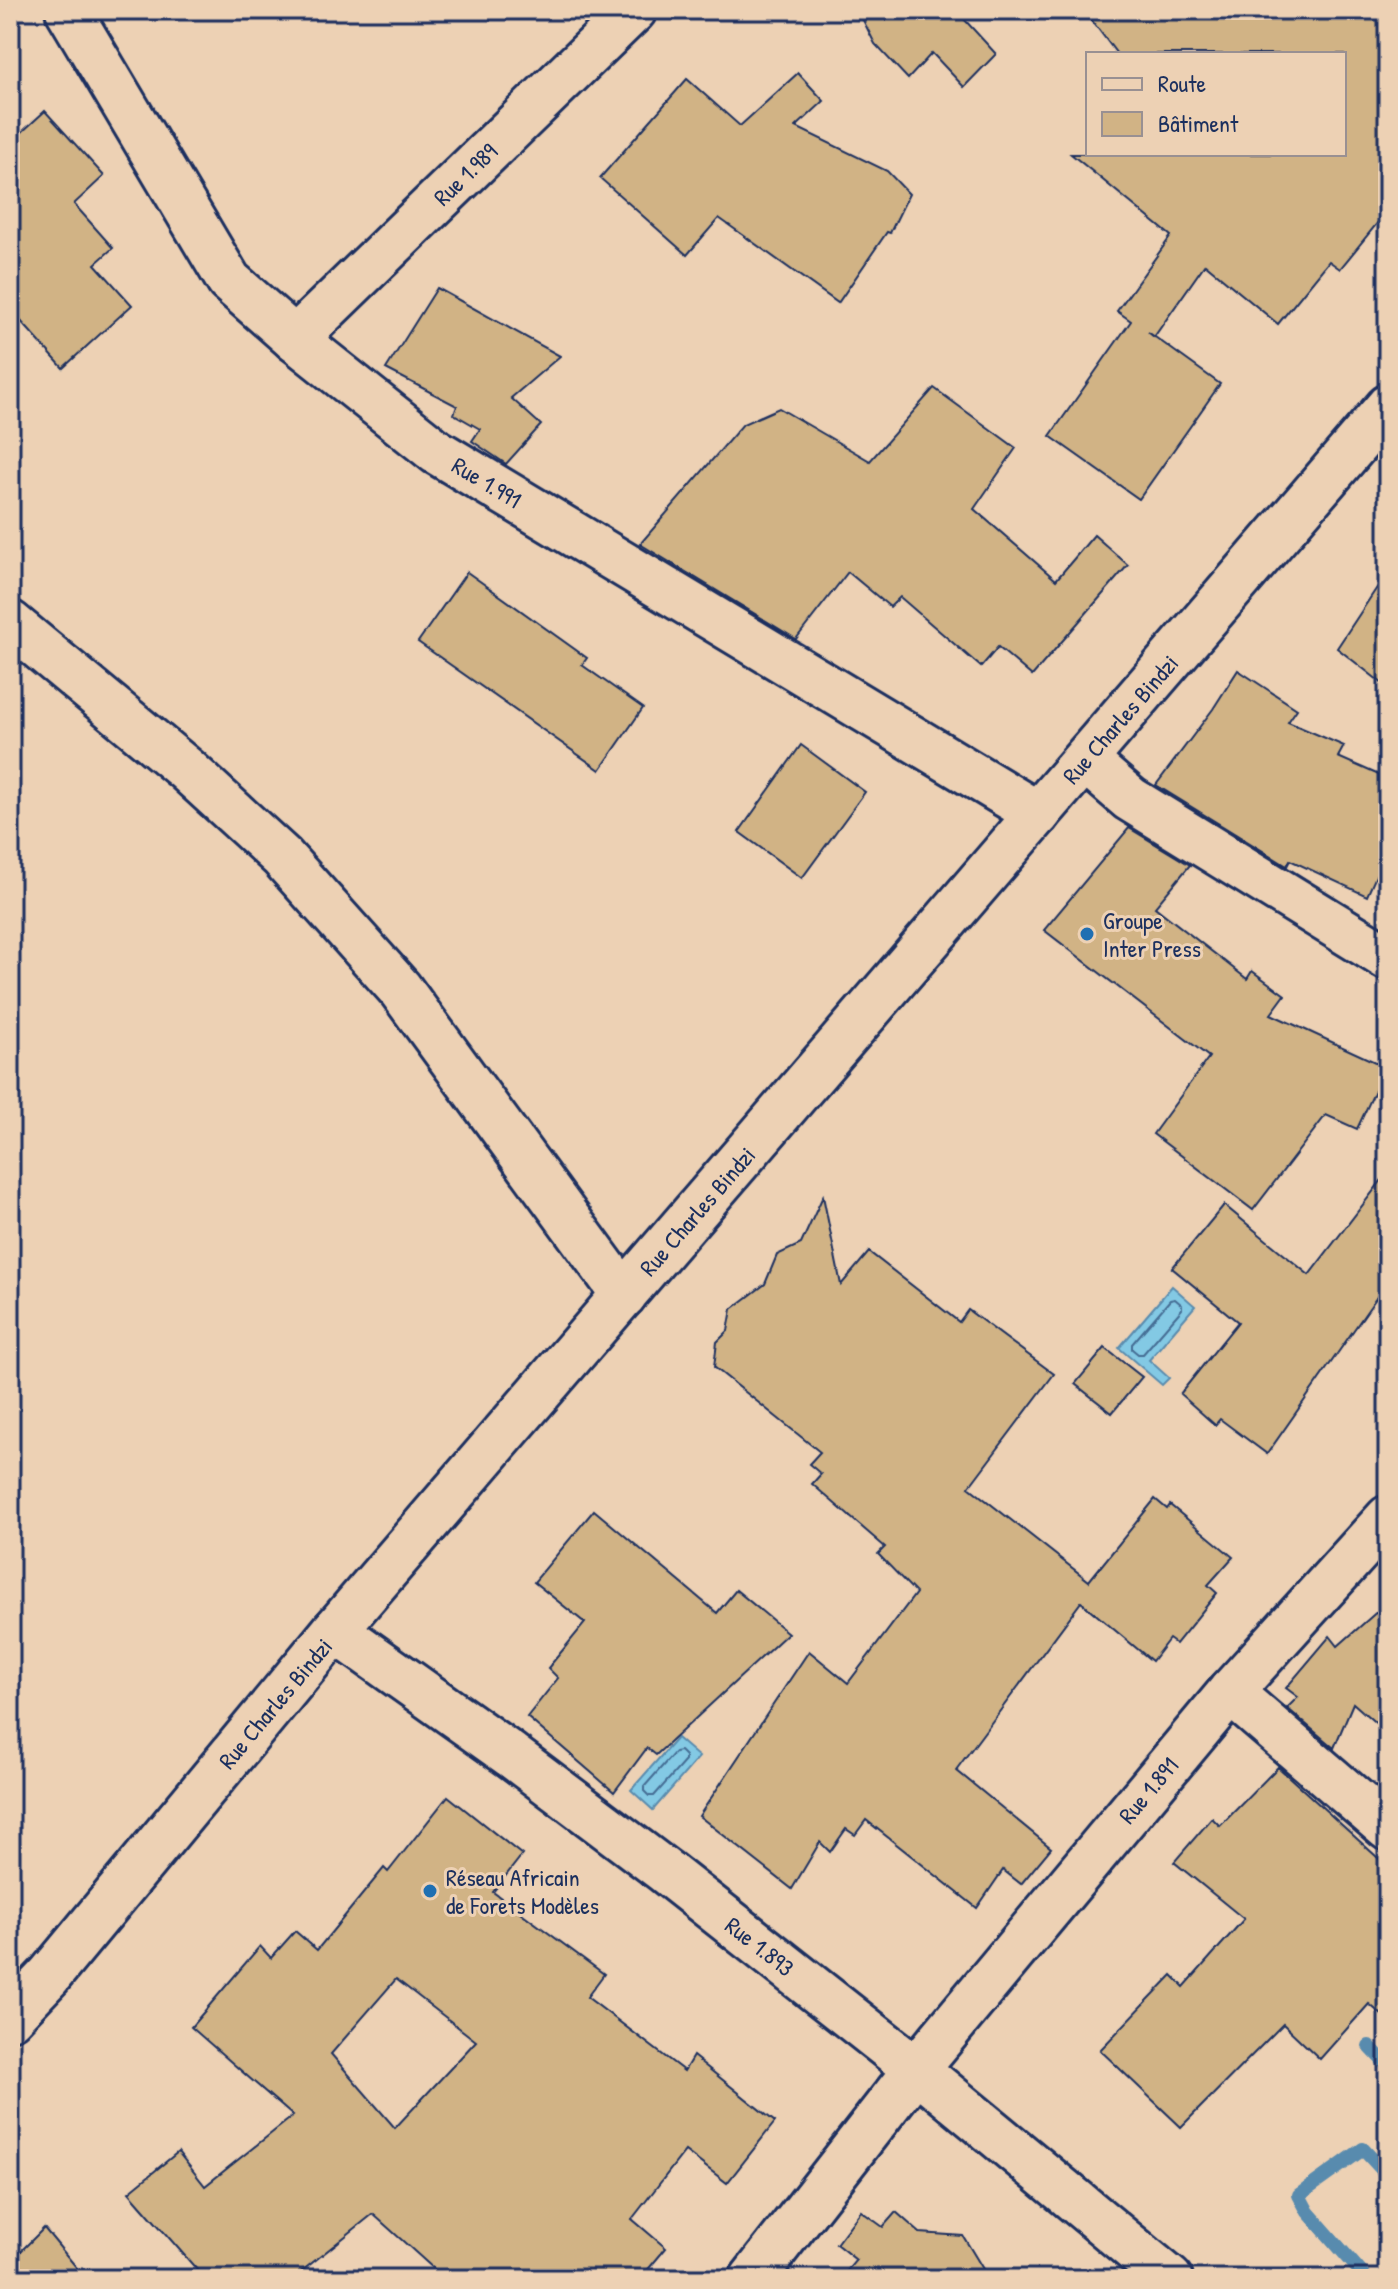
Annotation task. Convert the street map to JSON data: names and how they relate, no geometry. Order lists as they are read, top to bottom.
{
  "streets": {
    "street": [
      "Rue 1.989",
      "Rue 1.991",
      "Rue Charles Bindzi",
      "Rue 1.891",
      "Rue 1.893"
    ]
  },
  "crossings": [
    ["Rue 1.989", "Rue 1.991"],
    ["Rue 1.991", "Rue Charles Bindzi"],
    ["Rue Charles Bindzi", "Rue 1.893"],
    ["Rue 1.891", "Rue 1.893"]
  ],
  "places": ["Groupe Inter Press", "Réseau Africain de Forets Modèles"],
  "legend": ["Route", "Bâtiment"]
}
